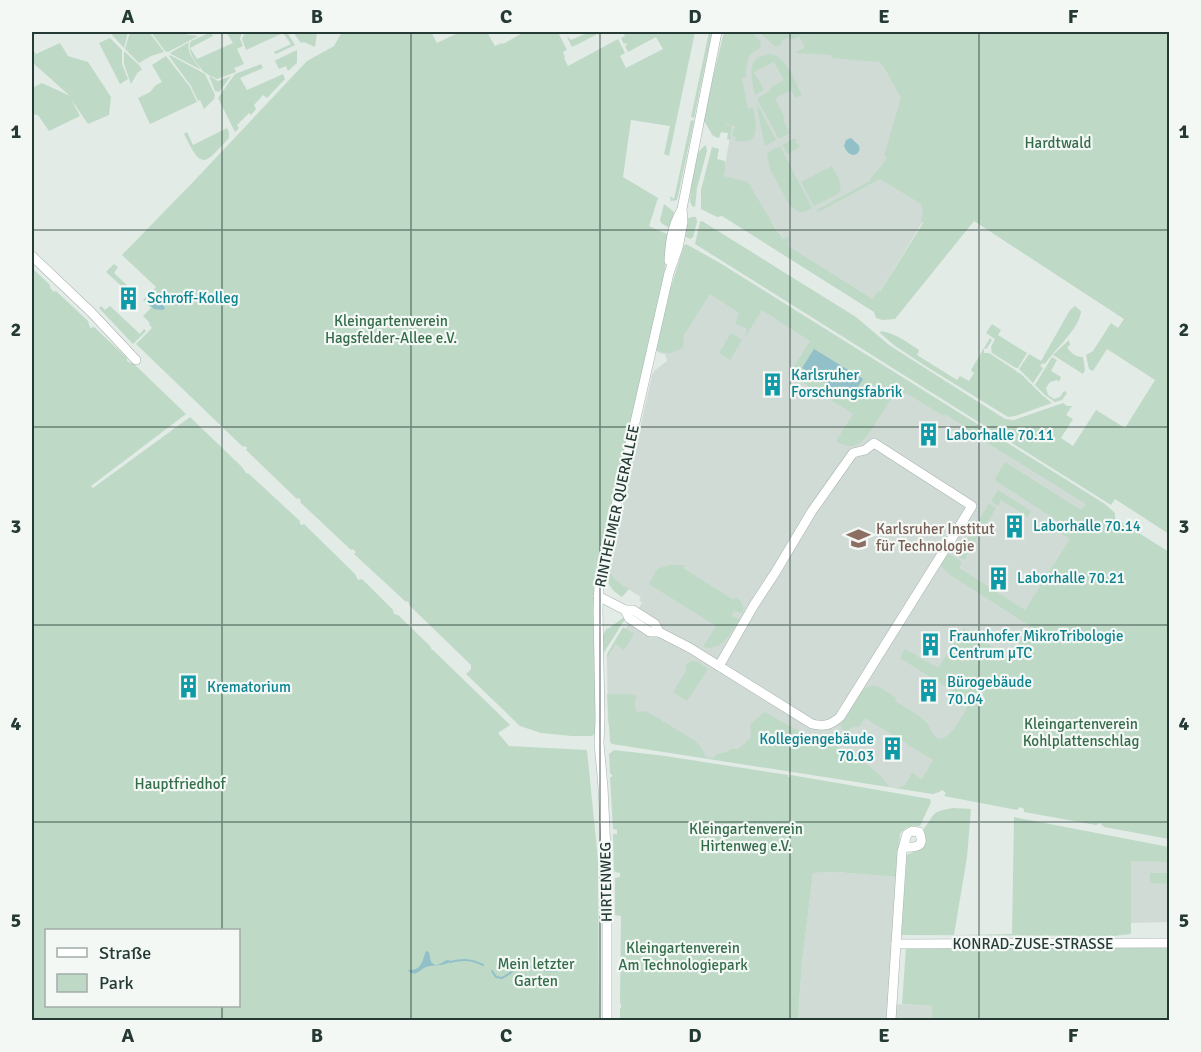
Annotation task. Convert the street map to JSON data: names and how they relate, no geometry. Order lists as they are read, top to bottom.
{
  "streets": {
    "street": ["RINTHEIMER QUERALLEE", "HIRTENWEG", "KONRAD-ZUSE-STRASSE"]
  },
  "crossings": [
    ["RINTHEIMER QUERALLEE", "HIRTENWEG"]
  ],
  "parks": [
    "Hardtwald",
    "Kleingartenverein Hagsfelder-Allee e.V.",
    "Kleingartenverein Kohlplattenschlag",
    "Hauptfriedhof",
    "Kleingartenverein Hirtenweg e.V.",
    "Kleingartenverein Am Technologiepark",
    "Mein letzter Garten"
  ],
  "places": {
    "building": [
      "Schroff-Kolleg",
      "Karlsruher Forschungsfabrik",
      "Laborhalle 70.11",
      "Laborhalle 70.14",
      "Laborhalle 70.21",
      "Fraunhofer MikroTribologie Centrum µTC",
      "Krematorium",
      "Bürogebäude 70.04",
      "Kollegiengebäude 70.03"
    ],
    "school or university": ["Karlsruher Institut für Technologie"]
  },
  "legend": ["Straße", "Park"],
  "grid": {
    "columns": [
      "A",
      "B",
      "C",
      "D",
      "E",
      "F"
    ],
    "rows": [
      "1",
      "2",
      "3",
      "4",
      "5"
    ]
  }
}
